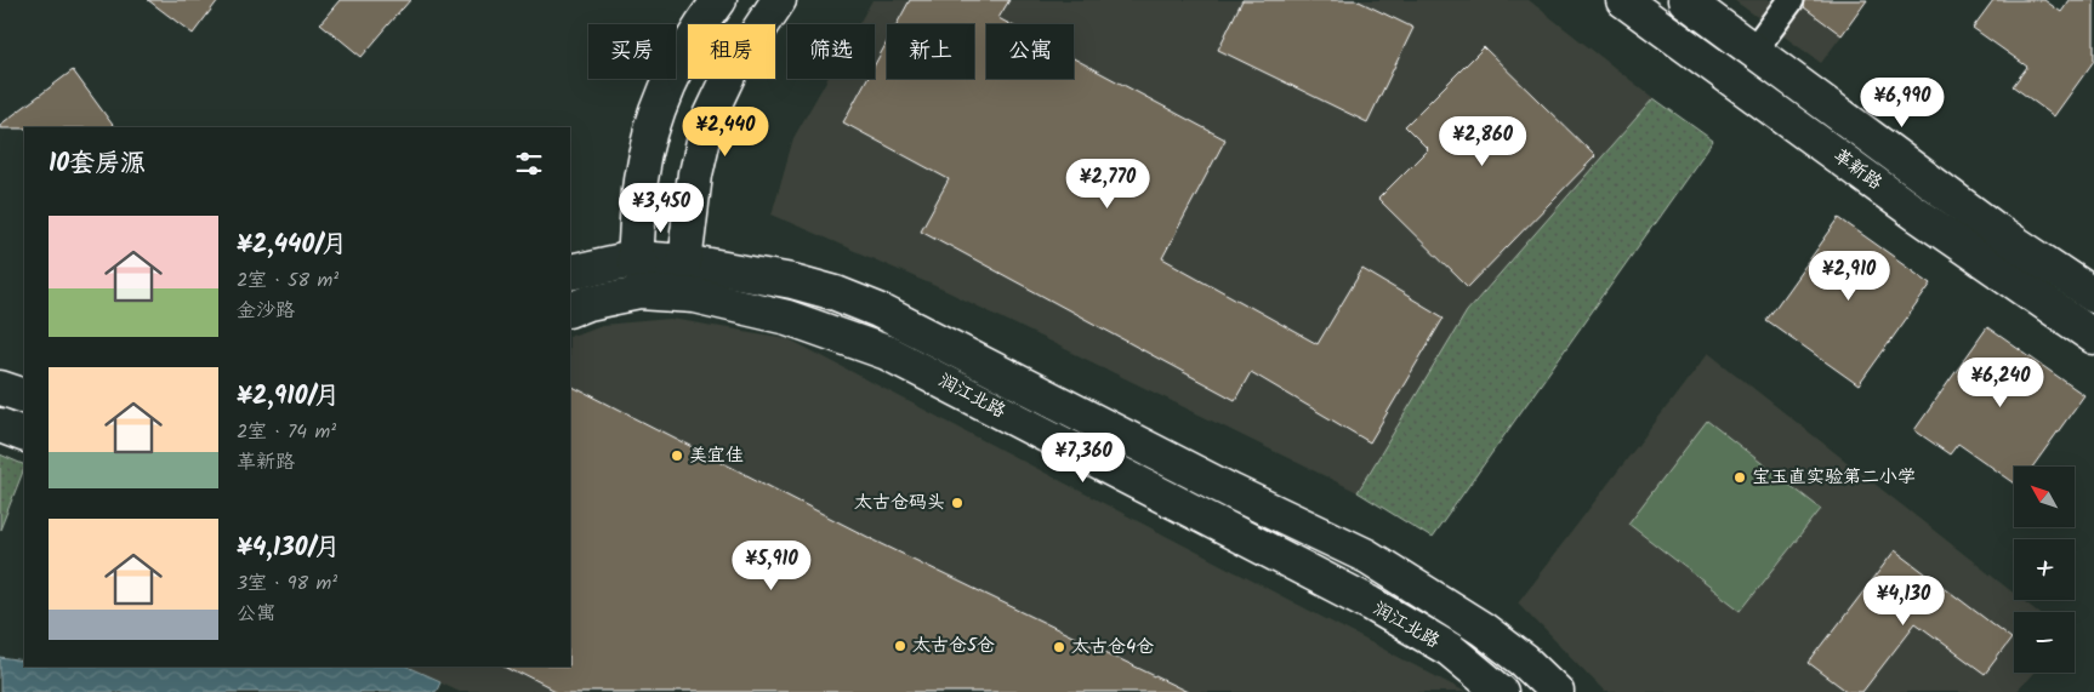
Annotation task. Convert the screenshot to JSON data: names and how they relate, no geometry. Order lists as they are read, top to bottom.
{
  "streets": {
    "street": ["革新路", "润江北路"]
  },
  "places": [
    "美宜佳",
    "宝玉直实验第二小学",
    "太古仓码头",
    "太古仓5仓",
    "太古仓4仓"
  ],
  "north": "top left",
  "page": {
    "chip": [
      "买房",
      "租房",
      "筛选",
      "新上",
      "公寓"
    ],
    "price": [
      "¥6,990",
      "¥2,440",
      "¥2,860",
      "¥2,770",
      "¥3,450",
      "¥2,910",
      "¥6,240",
      "¥7,360",
      "¥5,910",
      "¥4,130"
    ],
    "heading": "10套房源",
    "list": [
      {
        "name": "¥2,440/月",
        "note": "2室 · 58 m² · 金沙路"
      },
      {
        "name": "¥2,910/月",
        "note": "2室 · 74 m² · 革新路"
      },
      {
        "name": "¥4,130/月",
        "note": "3室 · 98 m² · 公寓"
      }
    ],
    "map_buttons": ["+", "−"]
  }
}
